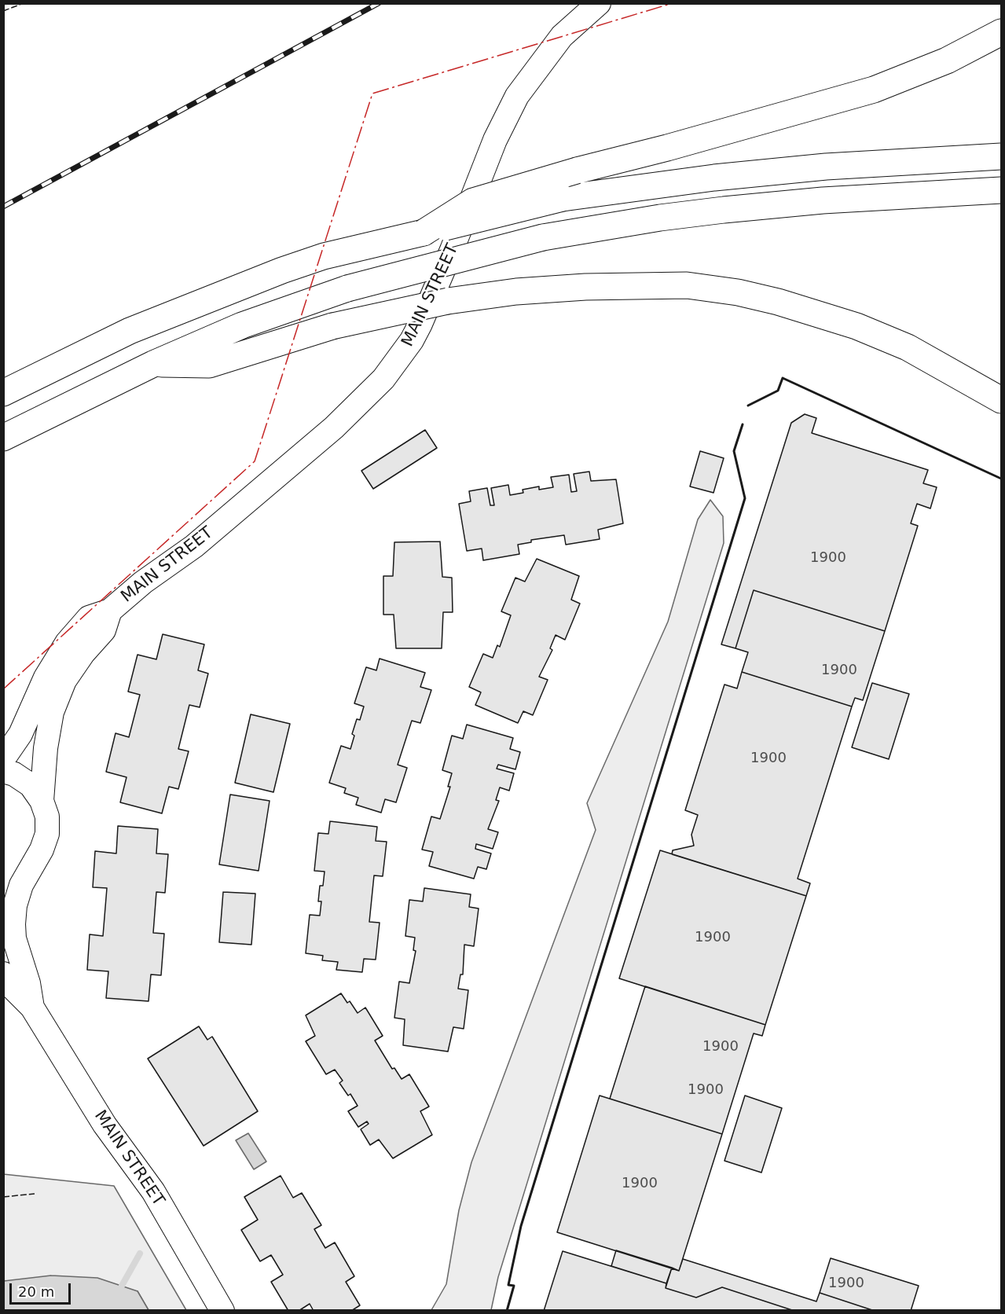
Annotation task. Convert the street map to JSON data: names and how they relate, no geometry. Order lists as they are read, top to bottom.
{
  "streets": {
    "street": ["MAIN STREET"]
  },
  "house_numbers": [
    "1900",
    "1900",
    "1900",
    "1900",
    "1900",
    "1900",
    "1900",
    "1900"
  ],
  "scale_bar": "20 m"
}
